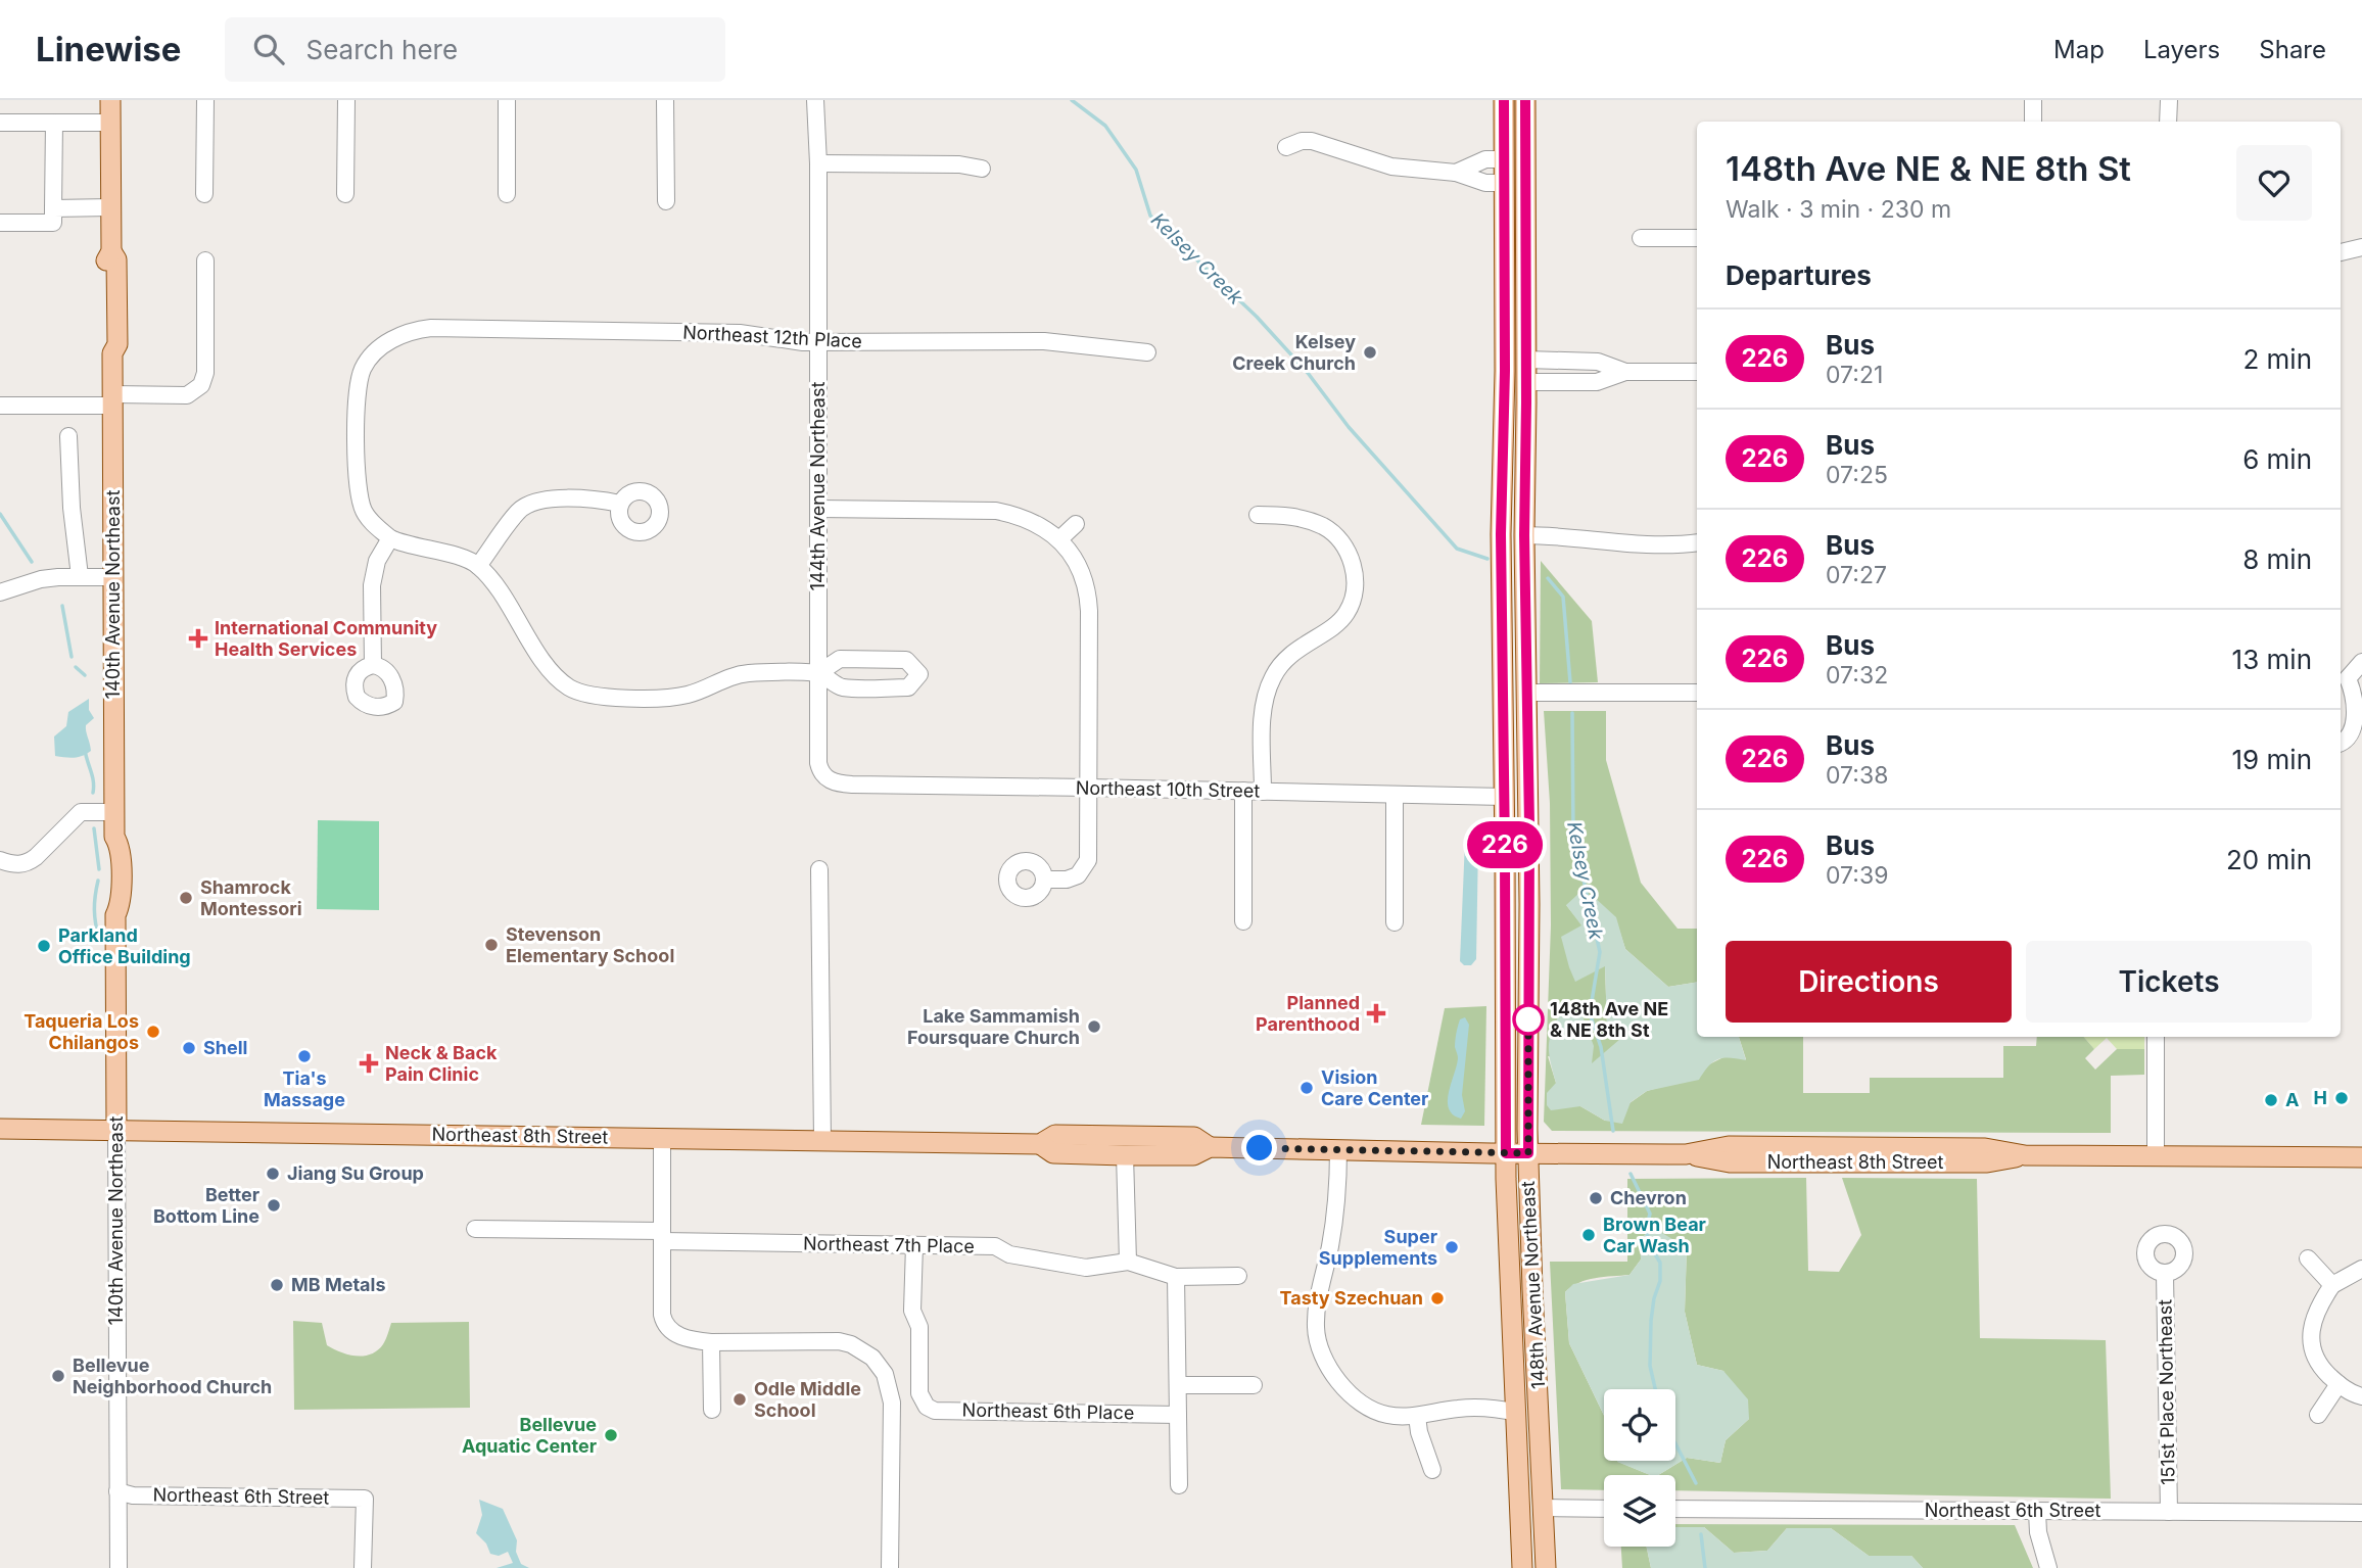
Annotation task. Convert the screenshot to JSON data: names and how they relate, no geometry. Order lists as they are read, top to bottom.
{
  "streets": {
    "main road": ["140th Avenue Northeast", "Northeast 8th Street", "148th Avenue Northeast"],
    "street": [
      "Northeast 12th Place",
      "144th Avenue Northeast",
      "Northeast 10th Street",
      "Northeast 7th Place",
      "151st Place Northeast",
      "Northeast 6th Place",
      "Northeast 6th Street"
    ]
  },
  "crossings": [
    ["Northeast 12th Place", "144th Avenue Northeast"],
    ["144th Avenue Northeast", "Northeast 10th Street"],
    ["140th Avenue Northeast", "Northeast 8th Street"],
    ["140th Avenue Northeast", "Northeast 6th Street"],
    ["Northeast 10th Street", "148th Avenue Northeast"],
    ["Northeast 8th Street", "148th Avenue Northeast"],
    ["Northeast 7th Place", "Northeast 6th Place"],
    ["151st Place Northeast", "Northeast 6th Street"]
  ],
  "water": ["Kelsey Creek"],
  "places": {
    "other": [
      "Kelsey Creek Church",
      "Shamrock Montessori",
      "Stevenson Elementary School",
      "Parkland Office Building",
      "148th Ave NE & NE 8th St",
      "Lake Sammamish Foursquare Church",
      "Taqueria Los Chilangos",
      "Shell",
      "Tia's Massage",
      "Vision Care Center",
      "H",
      "A",
      "Jiang Su Group",
      "Chevron",
      "Better Bottom Line",
      "Brown Bear Car Wash",
      "Super Supplements",
      "MB Metals",
      "Tasty Szechuan",
      "Bellevue Neighborhood Church",
      "Odle Middle School",
      "Bellevue Aquatic Center"
    ],
    "health": ["International Community Health Services", "Planned Parenthood", "Neck & Back Pain Clinic"]
  },
  "lines": ["bus line 226"],
  "page": {
    "header": "Linewise",
    "search": "Search here",
    "nav": ["Map", "Layers", "Share"],
    "on_map": "226",
    "heading": [
      ["148th Ave NE & NE 8th St", "Walk · 3 min · 230 m"],
      "Departures"
    ],
    "list": [
      {
        "mark": "226",
        "name": "Bus",
        "note": "07:21",
        "value": "2 min"
      },
      {
        "mark": "226",
        "name": "Bus",
        "note": "07:25",
        "value": "6 min"
      },
      {
        "mark": "226",
        "name": "Bus",
        "note": "07:27",
        "value": "8 min"
      },
      {
        "mark": "226",
        "name": "Bus",
        "note": "07:32",
        "value": "13 min"
      },
      {
        "mark": "226",
        "name": "Bus",
        "note": "07:38",
        "value": "19 min"
      },
      {
        "mark": "226",
        "name": "Bus",
        "note": "07:39",
        "value": "20 min"
      }
    ],
    "buttons": ["Directions", "Tickets"]
  }
}
